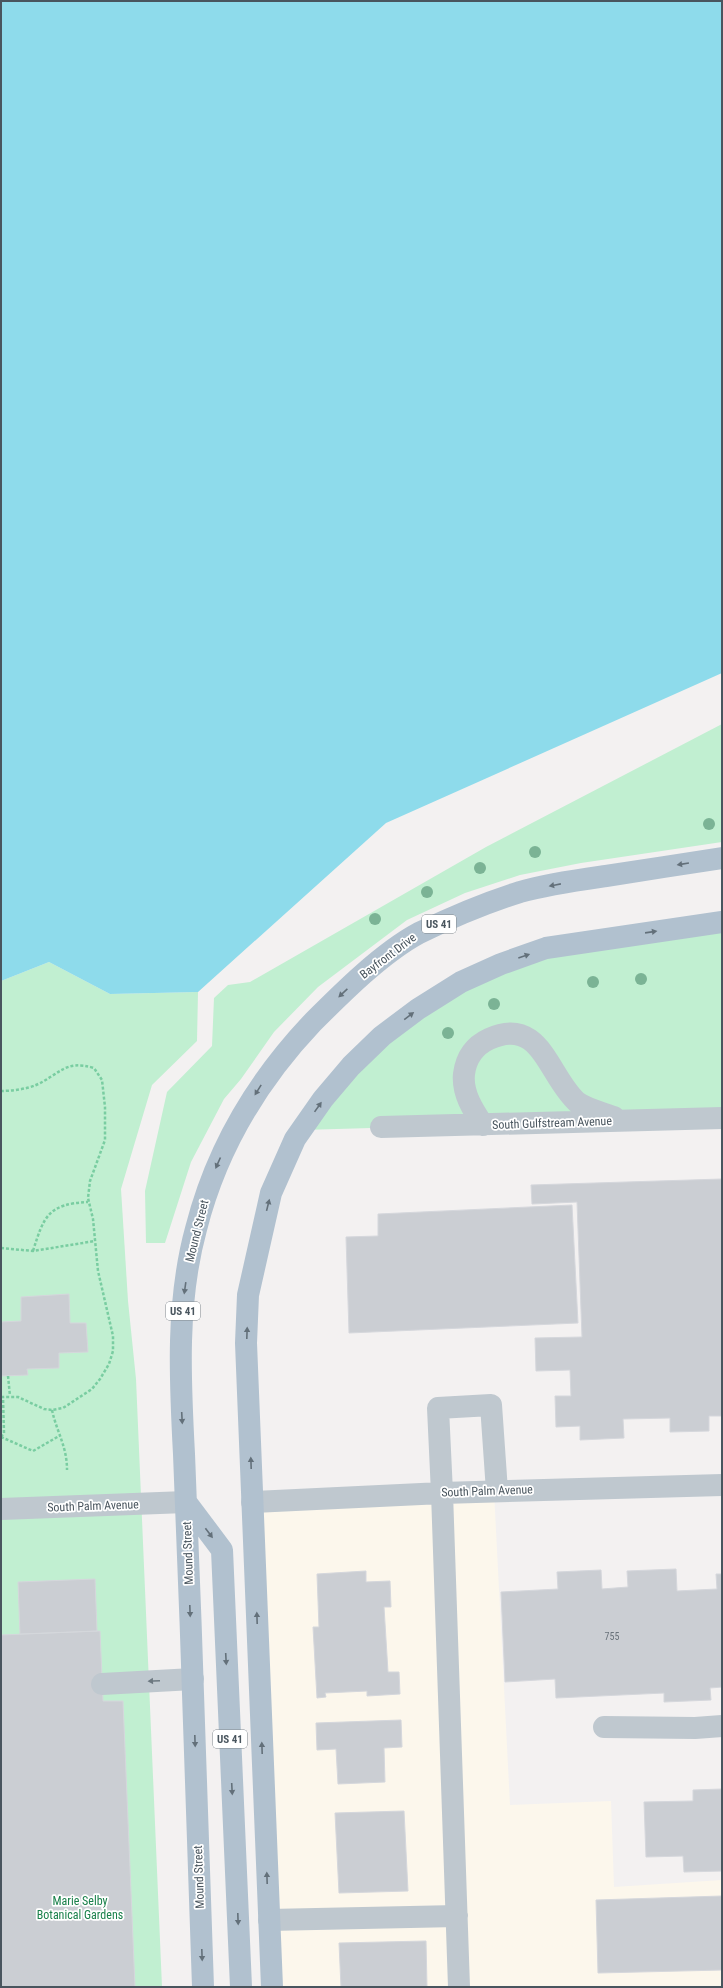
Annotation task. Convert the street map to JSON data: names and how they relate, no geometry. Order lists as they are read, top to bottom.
{
  "streets": {
    "main road": ["US 41", "Bayfront Drive", "Mound Street"],
    "street": ["South Gulfstream Avenue", "South Palm Avenue"]
  },
  "crossings": [
    ["US 41", "Mound Street"],
    ["US 41", "South Palm Avenue"],
    ["Bayfront Drive", "Mound Street"],
    ["Mound Street", "South Palm Avenue"]
  ],
  "one_way": ["Bayfront Drive"],
  "parks": ["Marie Selby Botanical Gardens"],
  "house_numbers": ["755"]
}
